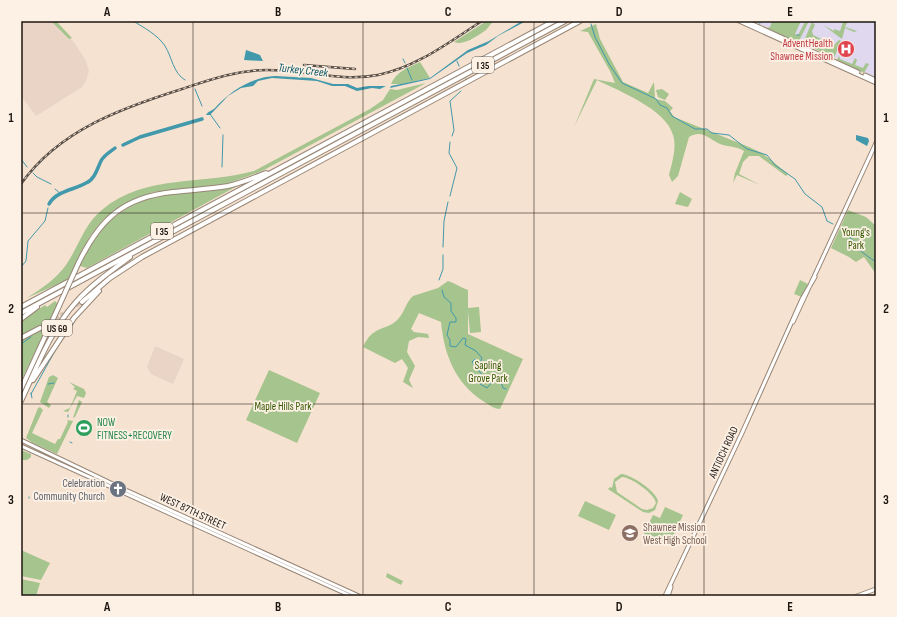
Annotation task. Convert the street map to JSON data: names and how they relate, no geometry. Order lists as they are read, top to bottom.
{
  "streets": {
    "highway": ["I 35", "US 69"],
    "main road": ["ANTIOCH ROAD", "WEST 87TH STREET"]
  },
  "crossings": [
    ["I 35", "US 69"]
  ],
  "water": ["Turkey Creek"],
  "parks": ["Young's Park", "Sapling Grove Park", "Maple Hills Park"],
  "places": {
    "hospital": ["AdventHealth Shawnee Mission"],
    "sports": ["NOW FITNESS+RECOVERY"],
    "church": ["Celebration Community Church"],
    "school or university": ["Shawnee Mission West High School"]
  },
  "grid": {
    "columns": [
      "A",
      "B",
      "C",
      "D",
      "E"
    ],
    "rows": ["1", "2", "3"]
  }
}
